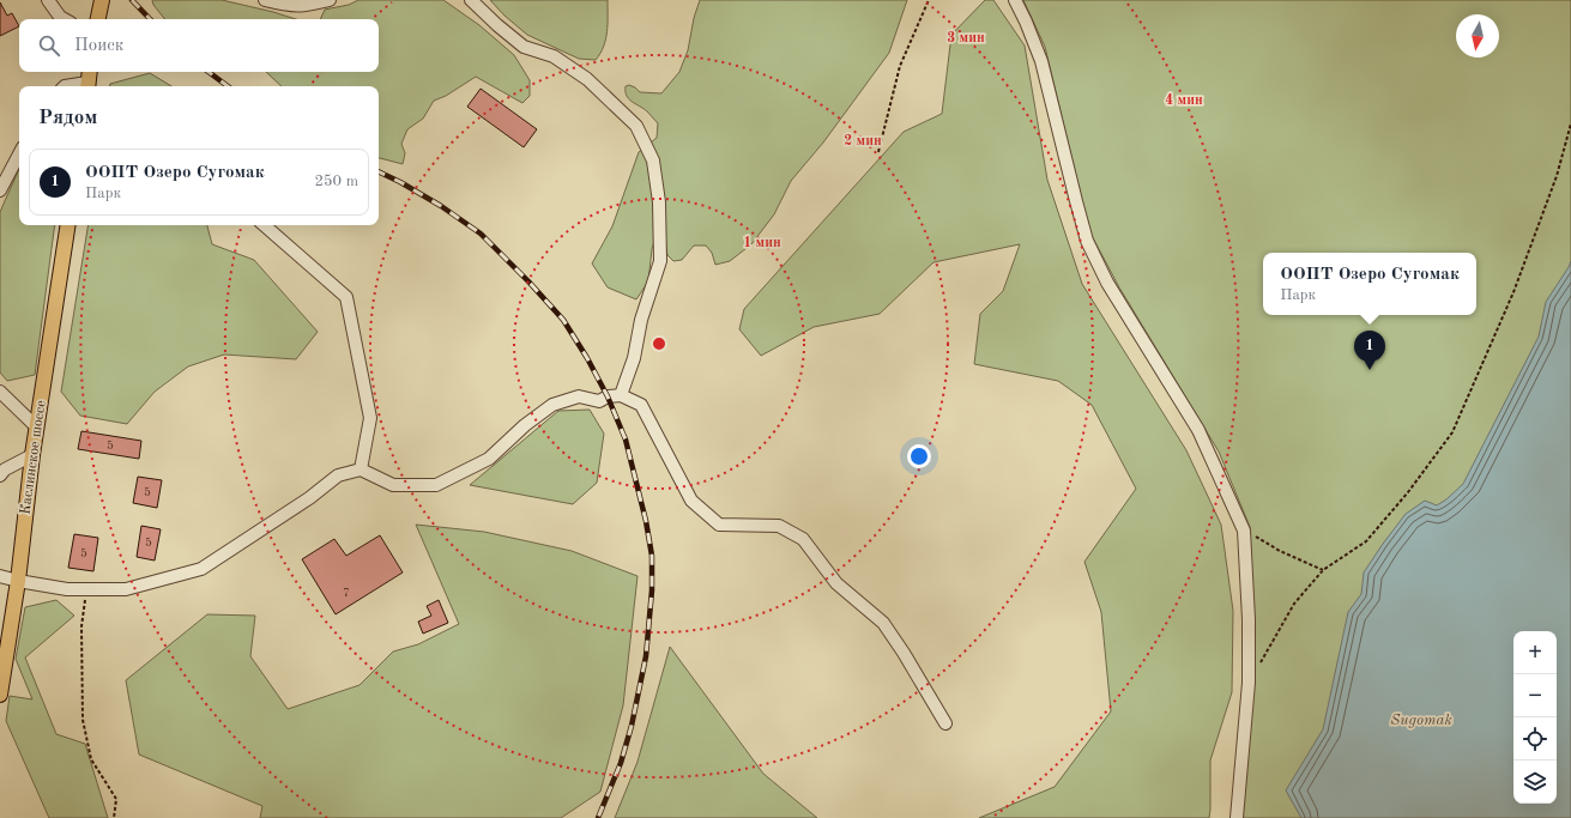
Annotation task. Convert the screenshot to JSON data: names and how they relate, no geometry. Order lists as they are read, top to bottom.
{
  "streets": {
    "main road": ["Каслинское шоссе"]
  },
  "water": ["Sugomak"],
  "house_numbers": [
    "5",
    "5",
    "5",
    "5",
    "7"
  ],
  "north": "bottom",
  "page": {
    "search": "Поиск",
    "heading": "Рядом",
    "list": [
      {
        "mark": "1",
        "name": "ООПТ Озеро Сугомак",
        "note": "Парк",
        "value": "250 m"
      }
    ],
    "popup": ["ООПТ Озеро Сугомак", "Парк"],
    "pins": "1",
    "map_buttons": ["+", "−"]
  },
  "rings": [
    "3 мин",
    "4 мин",
    "2 мин",
    "1 мин"
  ]
}
